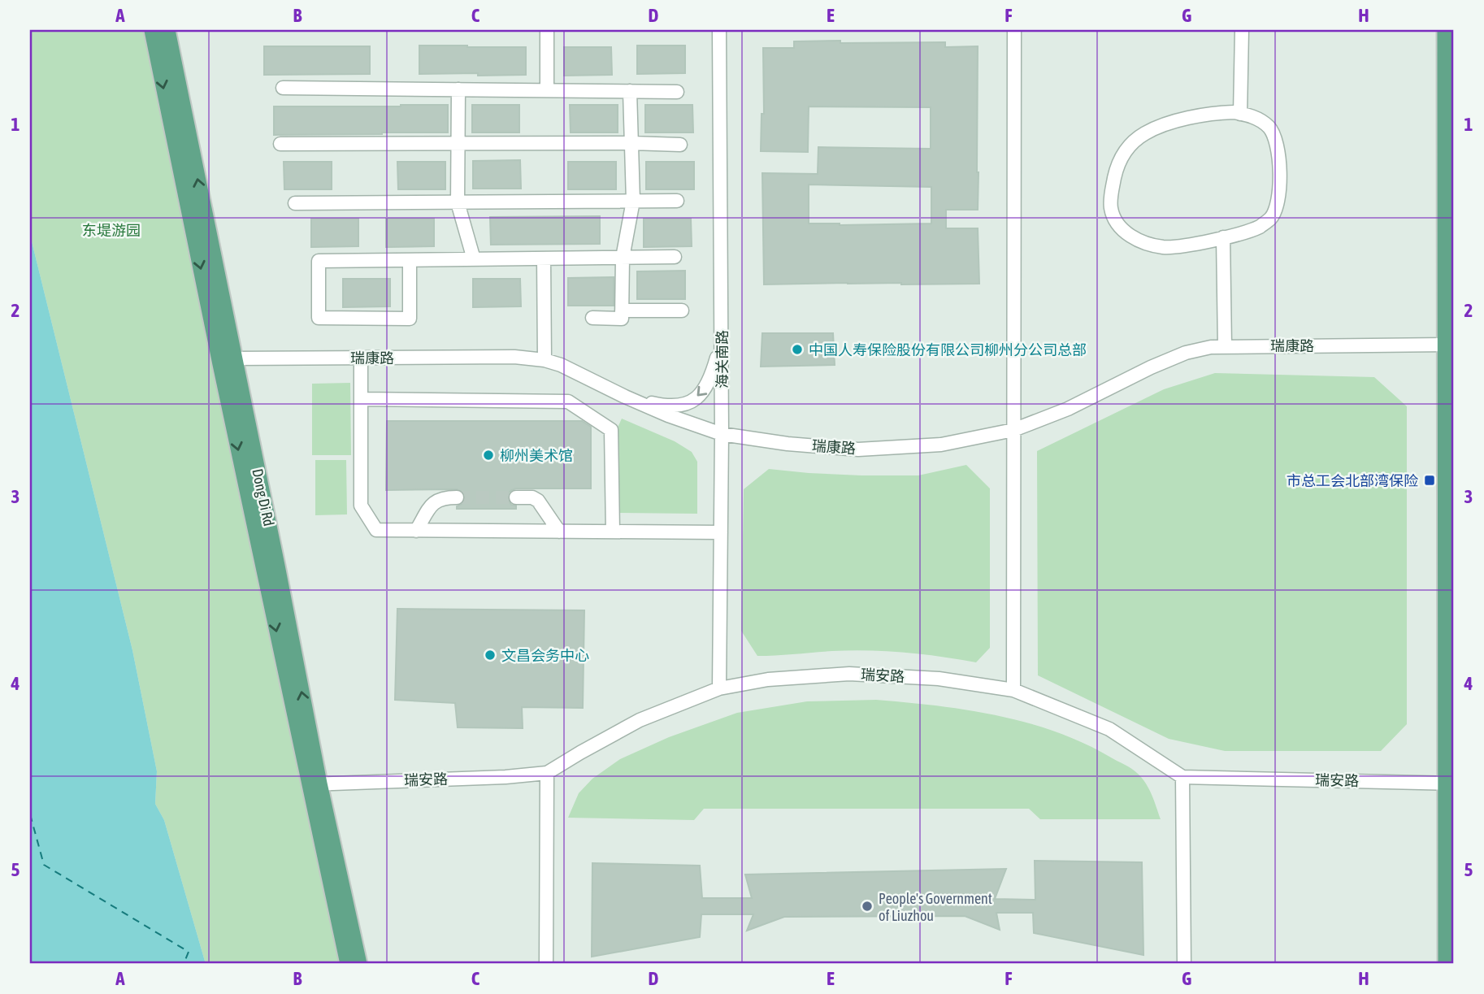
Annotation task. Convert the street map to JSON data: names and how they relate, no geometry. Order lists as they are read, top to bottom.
{
  "streets": {
    "street": ["瑞康路", "海关南路", "瑞安路"]
  },
  "crossings": [
    ["瑞康路", "海关南路"],
    ["海关南路", "瑞安路"]
  ],
  "parks": ["东堤游园"],
  "places": {
    "other": [
      "中国人寿保险股份有限公司柳州分公司总部",
      "柳州美术馆",
      "文昌会务中心",
      "People's Government of Liuzhou"
    ],
    "transit": ["市总工会北部湾保险"]
  },
  "grid": {
    "columns": [
      "A",
      "B",
      "C",
      "D",
      "E",
      "F",
      "G",
      "H"
    ],
    "rows": [
      "1",
      "2",
      "3",
      "4",
      "5"
    ]
  }
}
